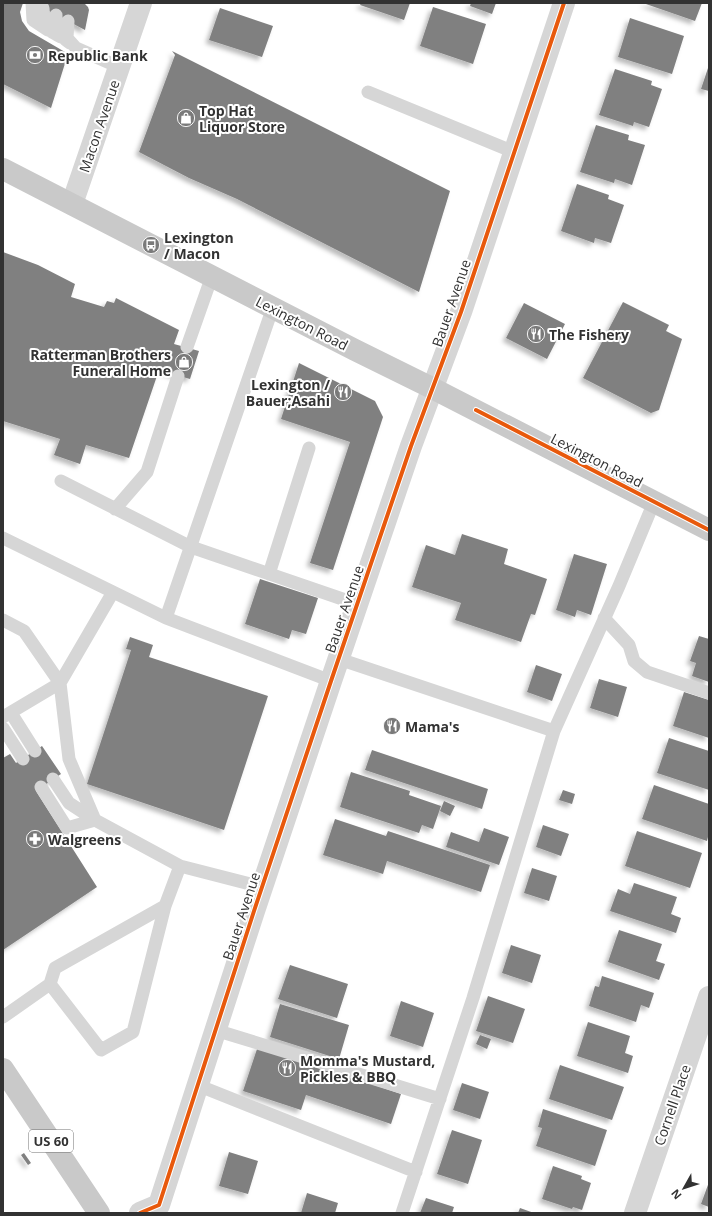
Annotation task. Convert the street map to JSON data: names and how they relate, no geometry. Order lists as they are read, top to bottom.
{
  "streets": {
    "main road": ["Lexington Road", "US 60"],
    "street": ["Macon Avenue", "Bauer Avenue", "Cornell Place"]
  },
  "crossings": [
    ["Macon Avenue", "Lexington Road"],
    ["Bauer Avenue", "Lexington Road"]
  ],
  "places": {
    "bank": ["Republic Bank"],
    "shop": ["Top Hat Liquor Store", "Ratterman Brothers Funeral Home"],
    "bus stop": ["Lexington / Macon"],
    "restaurant": [
      "The Fishery",
      "Lexington / Bauer;Asahi",
      "Mama's",
      "Momma's Mustard, Pickles & BBQ"
    ],
    "pharmacy": ["Walgreens"]
  },
  "north": "bottom left"
}
